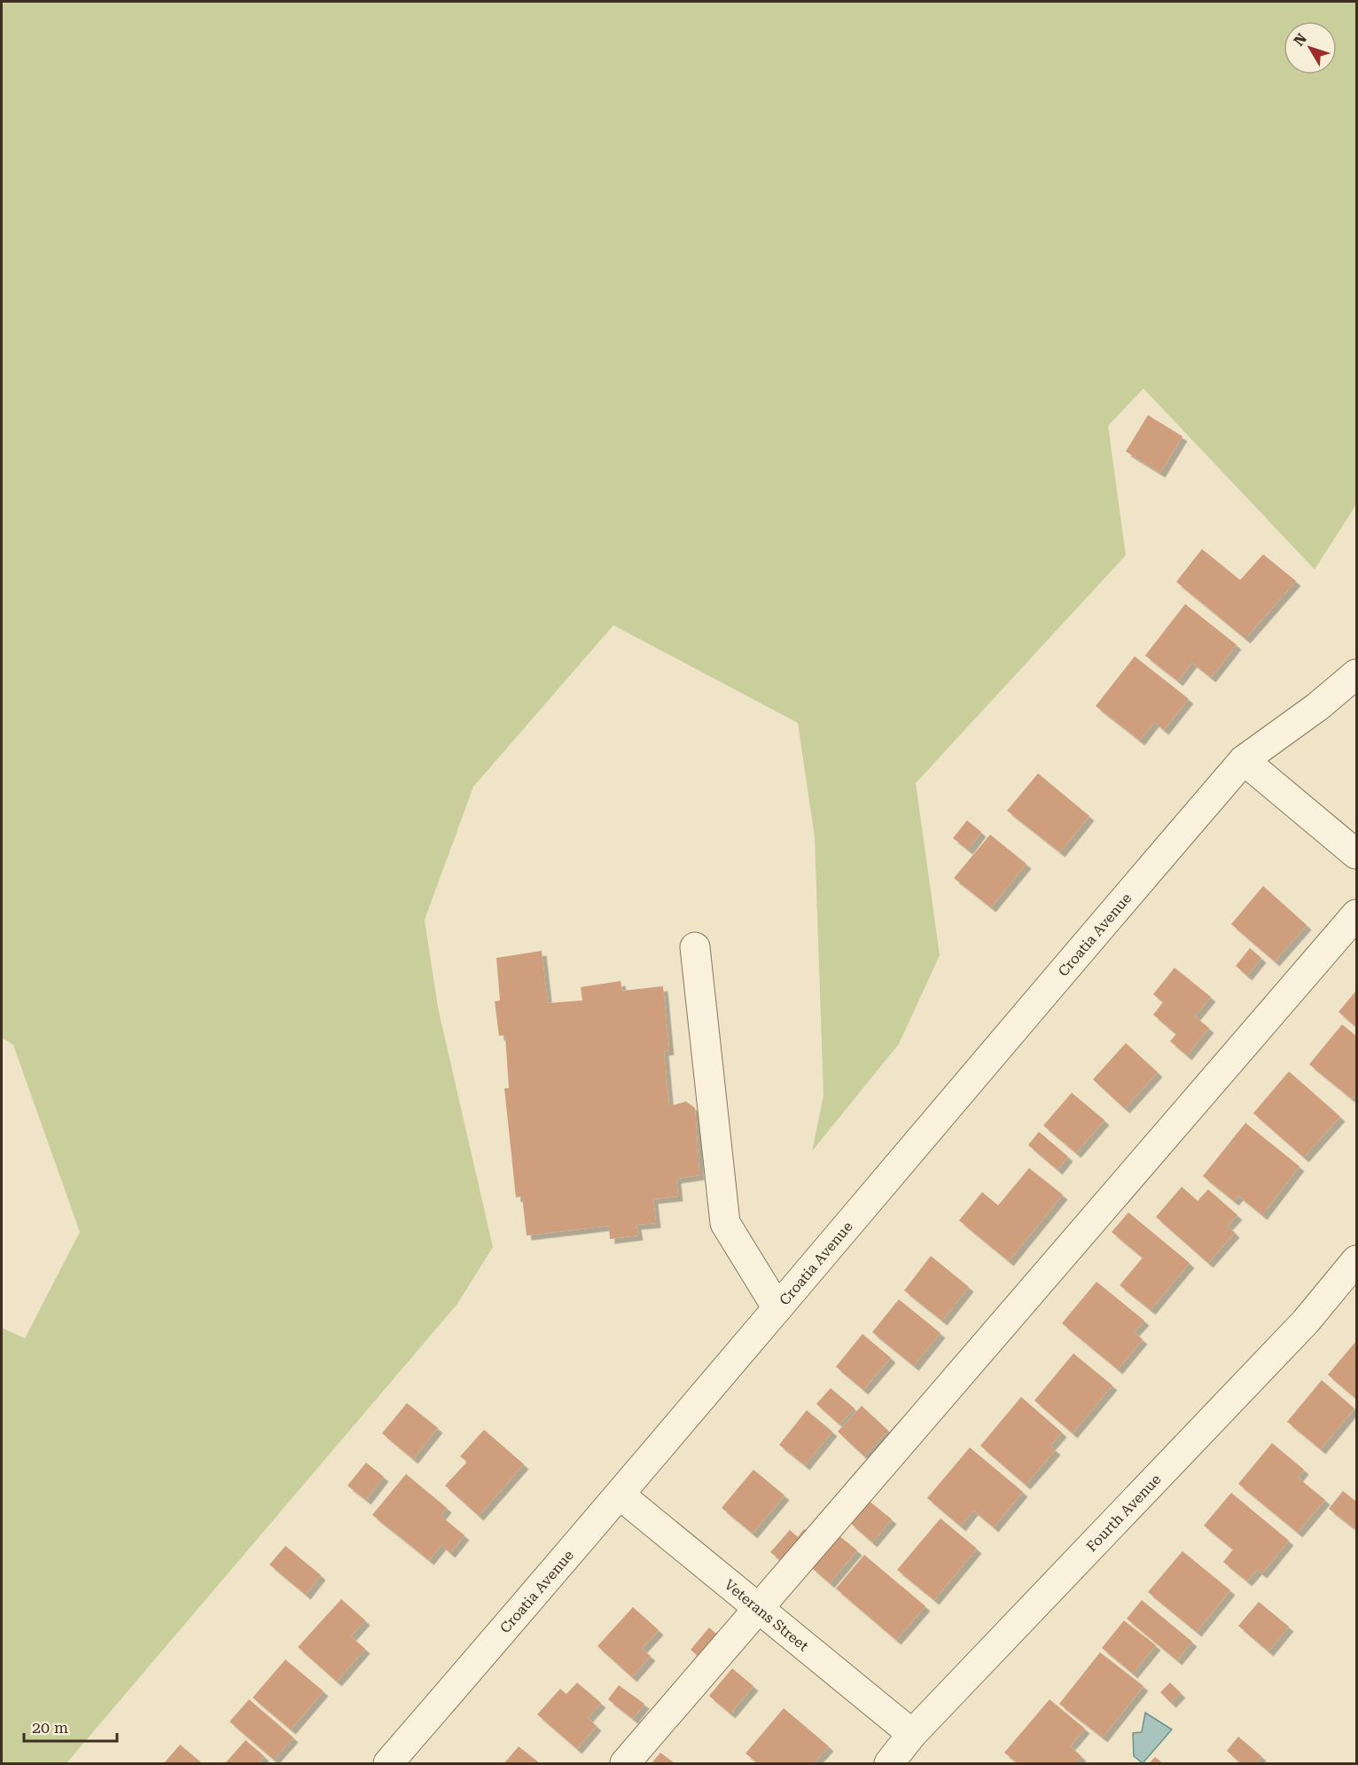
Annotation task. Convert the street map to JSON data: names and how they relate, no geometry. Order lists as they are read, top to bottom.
{
  "streets": {
    "street": ["Croatia Avenue", "Fourth Avenue", "Veterans Street"]
  },
  "crossings": [
    ["Croatia Avenue", "Veterans Street"],
    ["Fourth Avenue", "Veterans Street"]
  ],
  "scale_bar": "20 m",
  "north": "top left"
}
